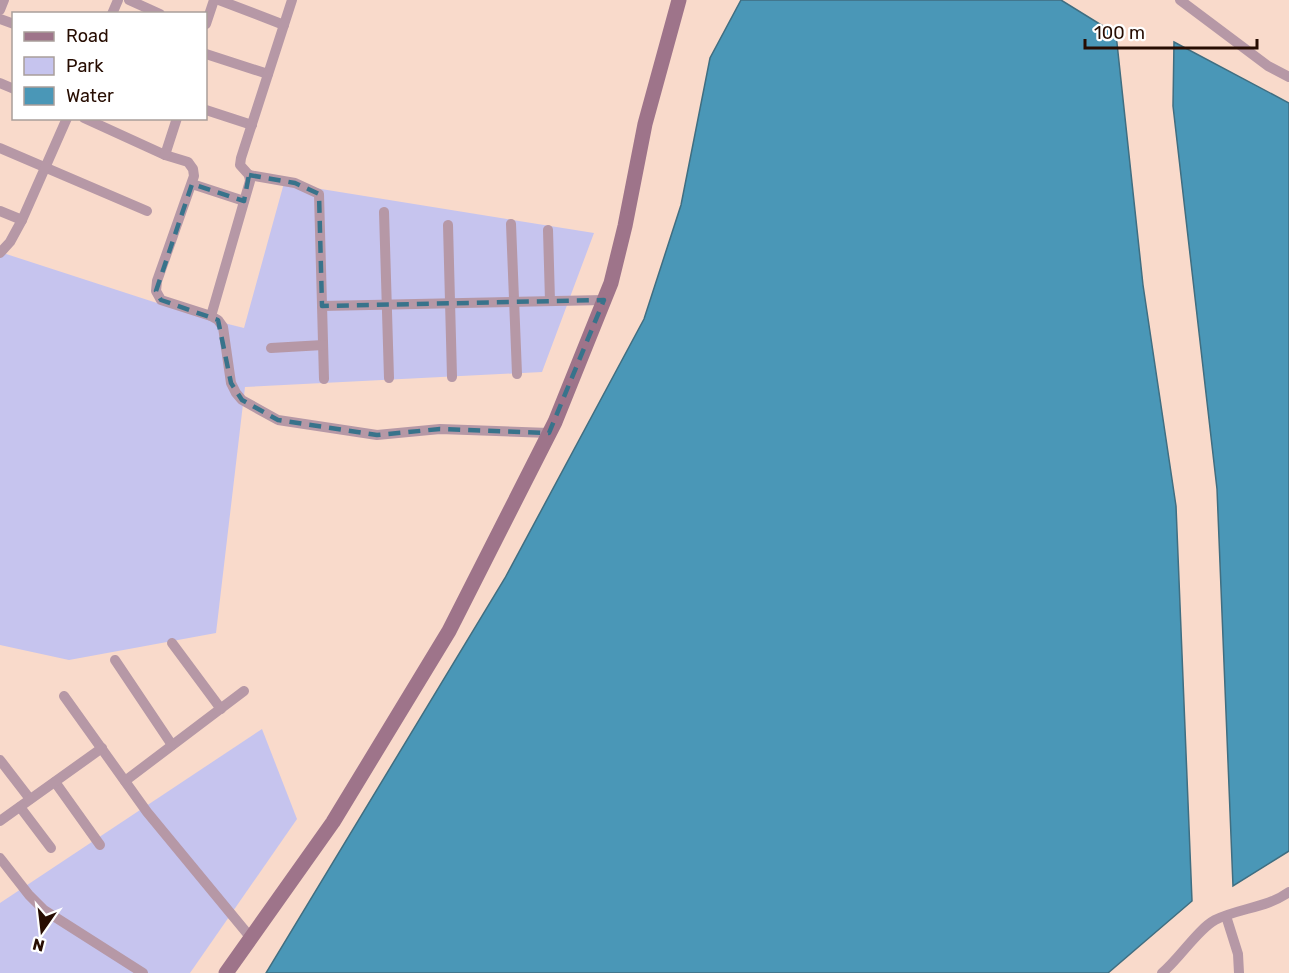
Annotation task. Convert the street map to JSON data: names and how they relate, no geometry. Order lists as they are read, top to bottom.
{
  "legend": ["Road", "Park", "Water"],
  "scale_bar": "100 m",
  "north": "bottom"
}
